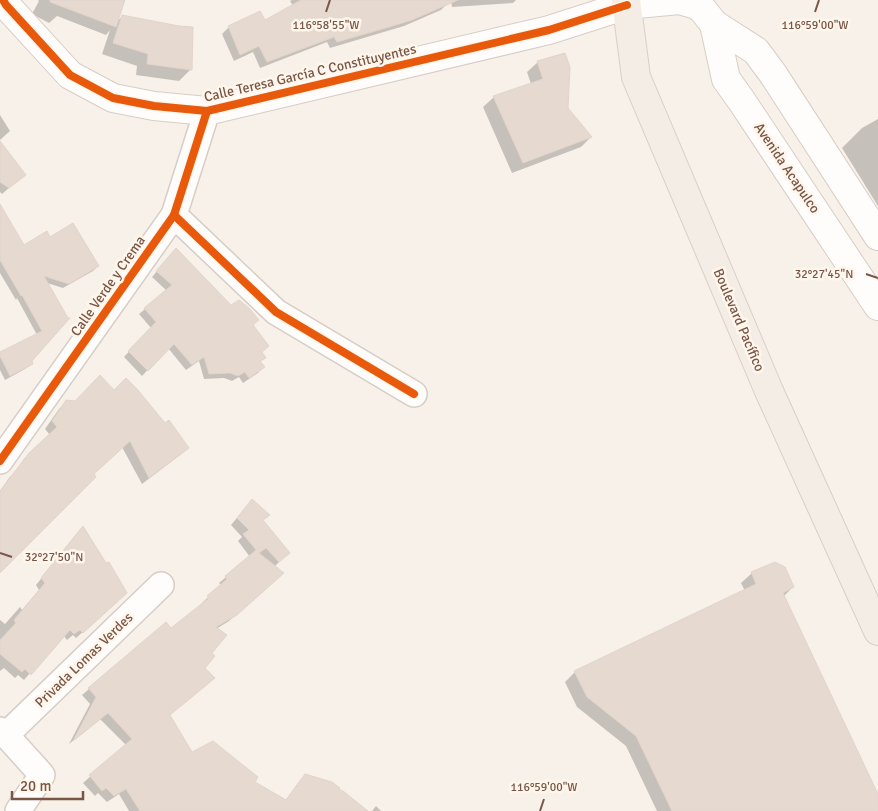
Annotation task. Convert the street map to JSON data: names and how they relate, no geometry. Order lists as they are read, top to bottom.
{
  "streets": {
    "main road": ["Calle Teresa García C Constituyentes", "Avenida Acapulco", "Boulevard Pacífico"],
    "street": ["Calle Verde y Crema", "Privada Lomas Verdes"]
  },
  "crossings": [
    ["Calle Teresa García C Constituyentes", "Calle Verde y Crema"],
    ["Calle Teresa García C Constituyentes", "Boulevard Pacífico"]
  ],
  "scale_bar": "20 m",
  "coordinates": [
    "116°58'55\"W",
    "116°59'00\"W",
    "32°27'45\"N",
    "32°27'50\"N"
  ]
}
